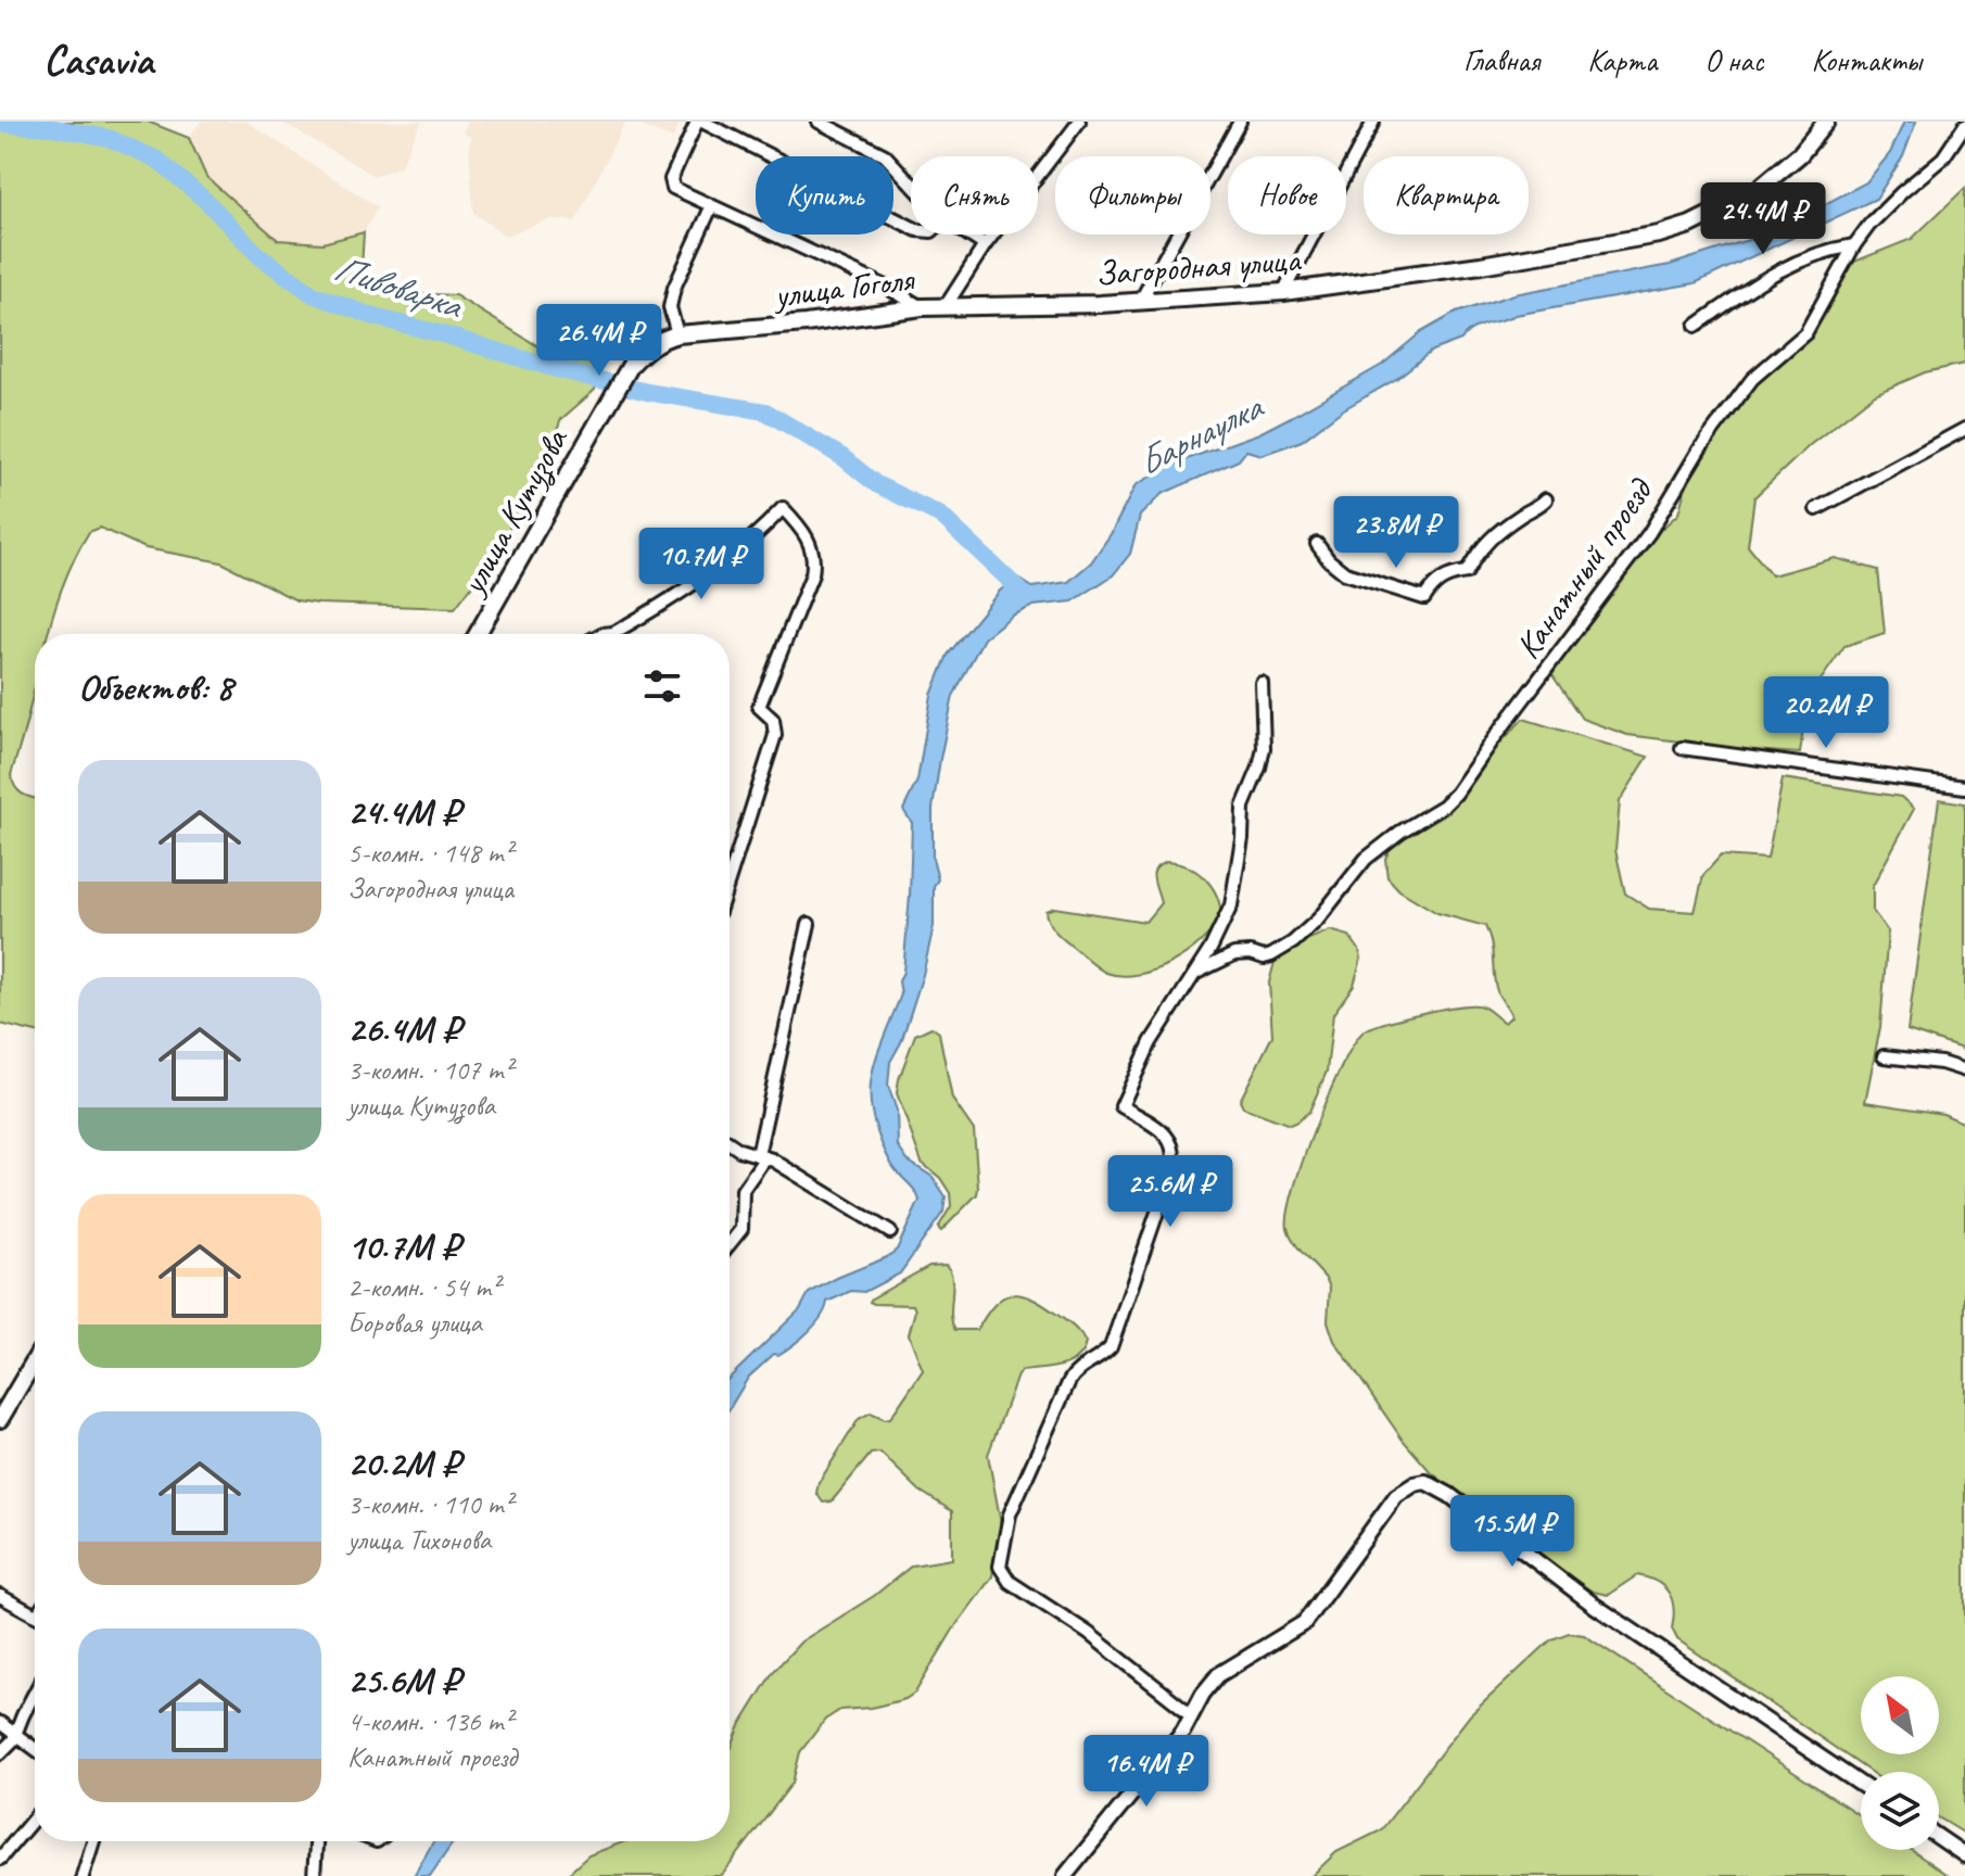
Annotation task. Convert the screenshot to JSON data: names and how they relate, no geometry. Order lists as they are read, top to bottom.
{
  "streets": {
    "main road": ["Загородная улица", "улица Гоголя", "улица Кутузова"],
    "street": ["Канатный проезд"]
  },
  "crossings": [
    ["Загородная улица", "улица Гоголя"],
    ["улица Гоголя", "улица Кутузова"]
  ],
  "water": ["Пивоварка", "Барнаулка"],
  "north": "top left",
  "page": {
    "header": "Casavia",
    "nav": [
      "Главная",
      "Карта",
      "О нас",
      "Контакты"
    ],
    "chip": [
      "Купить",
      "Снять",
      "Фильтры",
      "Новое",
      "Квартира"
    ],
    "price": [
      "24.4M ₽",
      "26.4M ₽",
      "23.8M ₽",
      "10.7M ₽",
      "20.2M ₽",
      "25.6M ₽",
      "15.5M ₽",
      "16.4M ₽"
    ],
    "heading": "Объектов: 8",
    "list": [
      {
        "name": "24.4M ₽",
        "note": "5-комн. · 148 m² · Загородная улица"
      },
      {
        "name": "26.4M ₽",
        "note": "3-комн. · 107 m² · улица Кутузова"
      },
      {
        "name": "10.7M ₽",
        "note": "2-комн. · 54 m² · Боровая улица"
      },
      {
        "name": "20.2M ₽",
        "note": "3-комн. · 110 m² · улица Тихонова"
      },
      {
        "name": "25.6M ₽",
        "note": "4-комн. · 136 m² · Канатный проезд"
      }
    ]
  }
}
